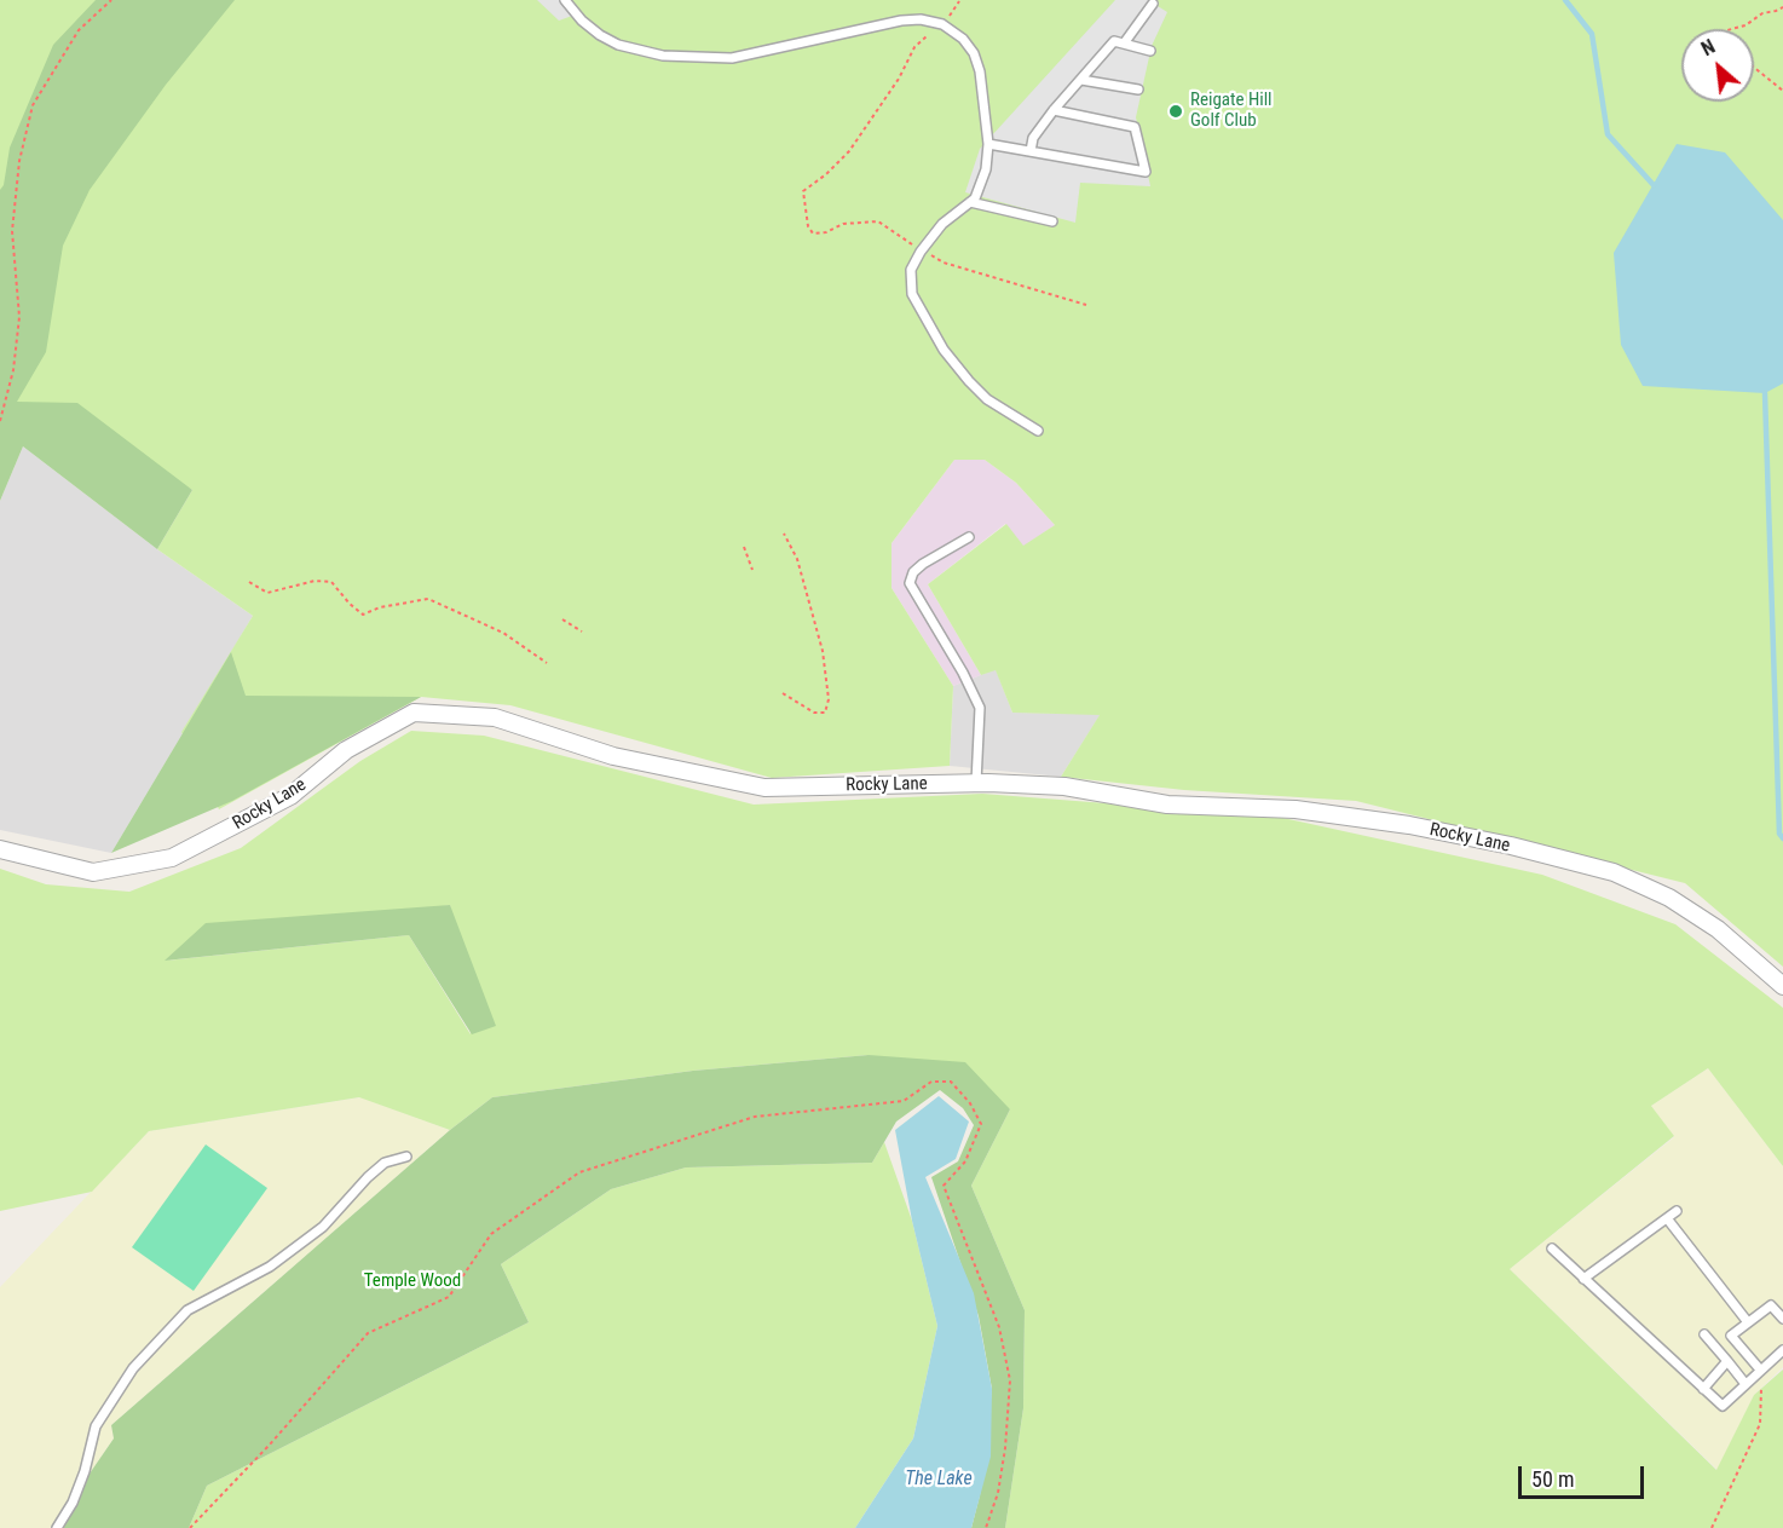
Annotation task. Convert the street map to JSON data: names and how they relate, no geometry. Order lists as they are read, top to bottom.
{
  "streets": {
    "street": ["Rocky Lane"]
  },
  "water": ["The Lake"],
  "parks": ["Temple Wood"],
  "places": ["Reigate Hill Golf Club"],
  "scale_bar": "50 m",
  "north": "top left"
}
